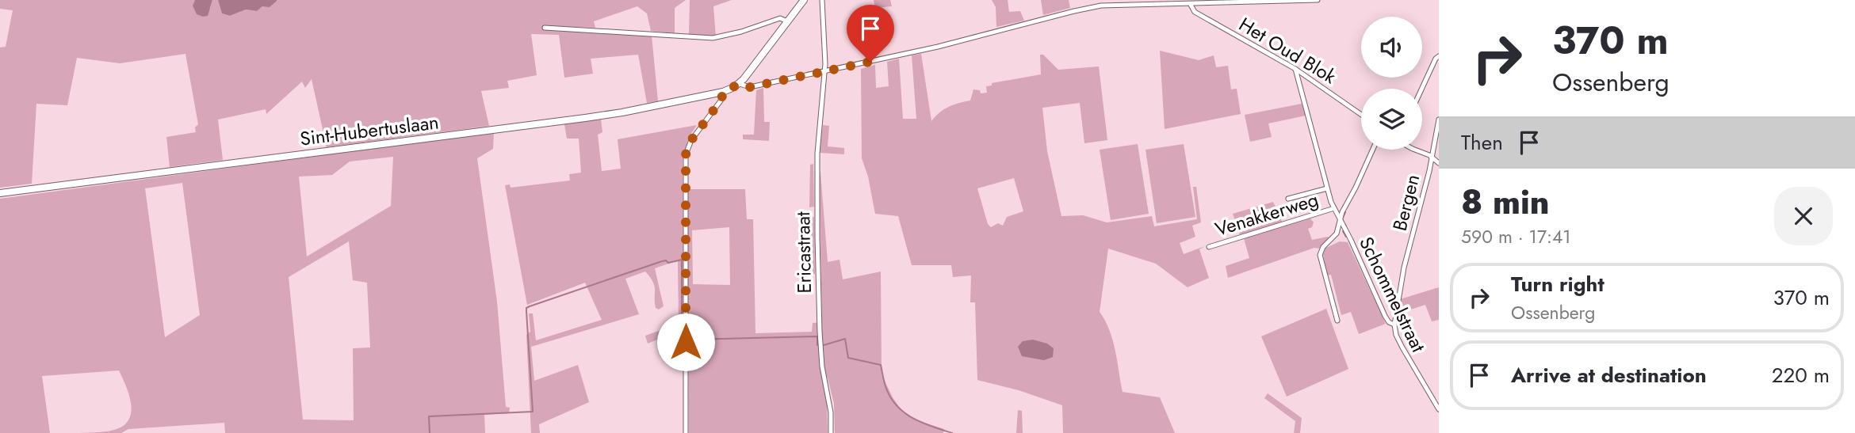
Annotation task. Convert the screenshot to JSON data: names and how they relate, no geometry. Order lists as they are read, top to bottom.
{
  "streets": {
    "street": [
      "Het Oud Blok",
      "Sint-Hubertuslaan",
      "Bergen",
      "Venakkerweg",
      "Ericastraat",
      "Schommelstraat"
    ]
  },
  "crossings": [
    ["Het Oud Blok", "Schommelstraat"],
    ["Bergen", "Schommelstraat"],
    ["Venakkerweg", "Schommelstraat"]
  ],
  "page": {
    "turn": ["370 m", "Ossenberg"],
    "then": "Then",
    "heading": ["8 min", "590 m · 17:41"],
    "list": [
      {
        "name": "Turn right",
        "note": "Ossenberg",
        "value": "370 m"
      },
      {
        "name": "Arrive at destination",
        "value": "220 m"
      }
    ]
  }
}
